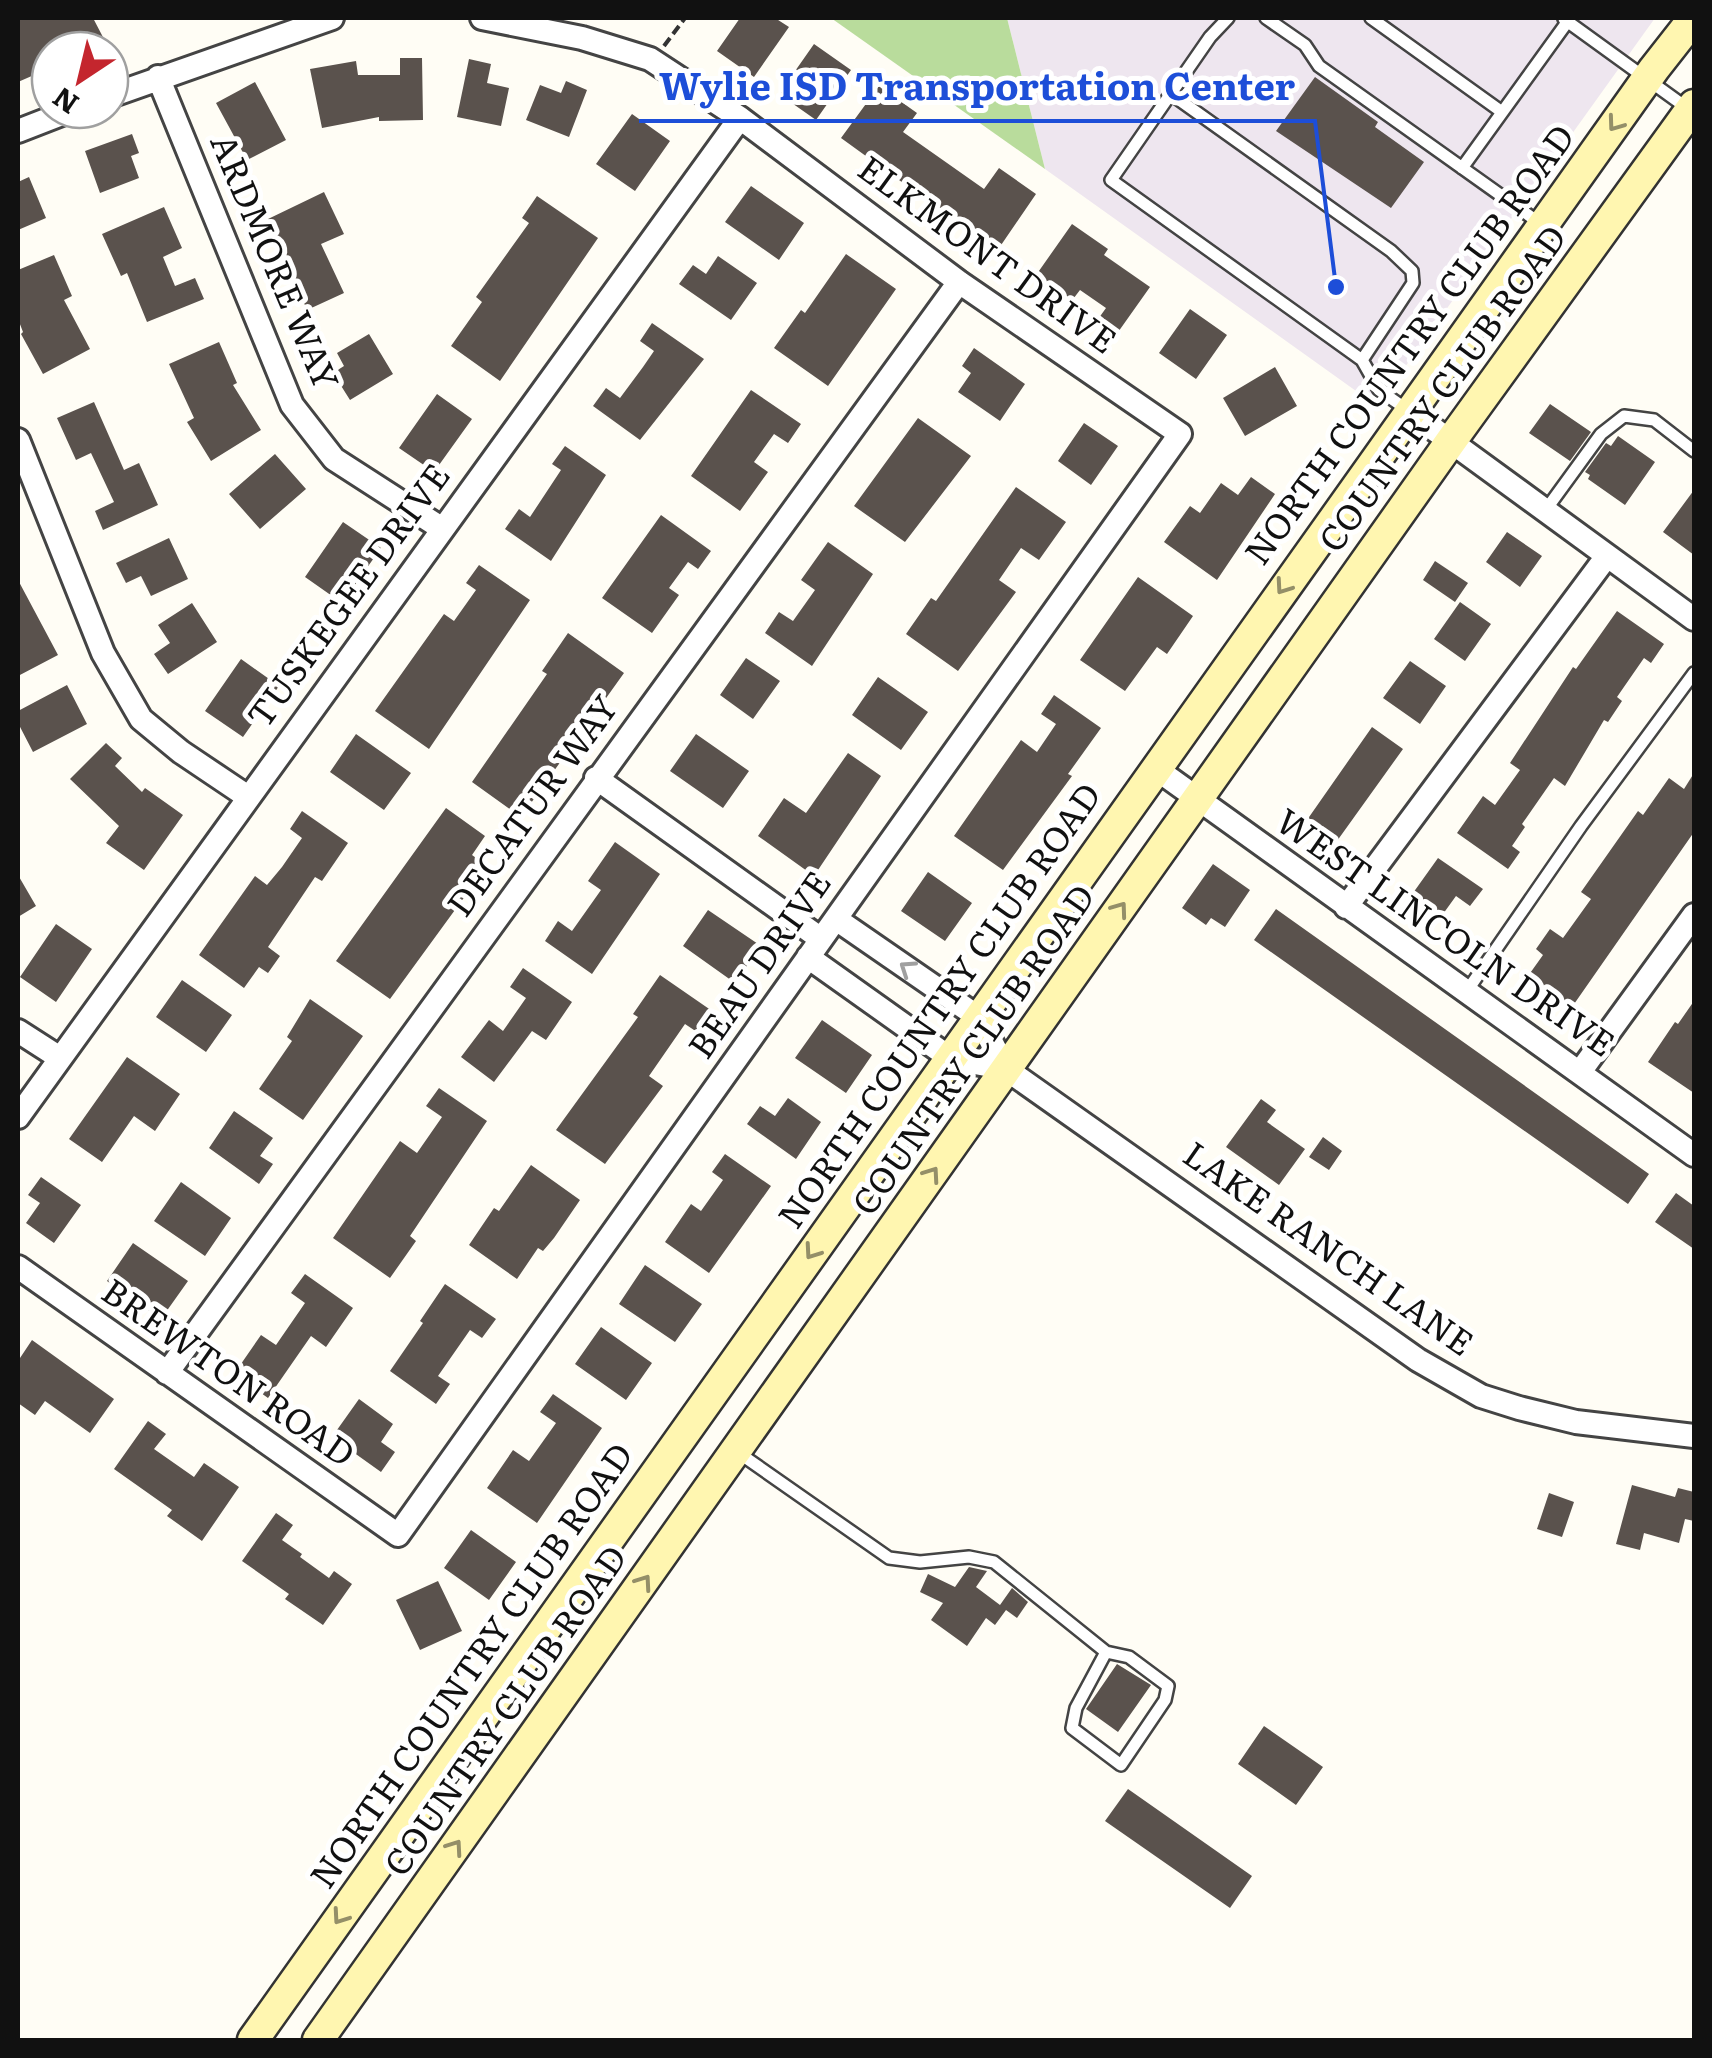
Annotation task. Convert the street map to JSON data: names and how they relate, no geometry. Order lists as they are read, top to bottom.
{
  "streets": {
    "main road": ["NORTH COUNTRY CLUB ROAD", "COUNTRY CLUB ROAD"],
    "street": [
      "ELKMONT DRIVE",
      "ARDMORE WAY",
      "TUSKEGEE DRIVE",
      "DECATUR WAY",
      "WEST LINCOLN DRIVE",
      "BEAU DRIVE",
      "LAKE RANCH LANE",
      "BREWTON ROAD"
    ]
  },
  "crossings": [
    ["ELKMONT DRIVE", "TUSKEGEE DRIVE"],
    ["ELKMONT DRIVE", "DECATUR WAY"],
    ["ELKMONT DRIVE", "BEAU DRIVE"],
    ["ARDMORE WAY", "TUSKEGEE DRIVE"],
    ["NORTH COUNTRY CLUB ROAD", "WEST LINCOLN DRIVE"],
    ["COUNTRY CLUB ROAD", "WEST LINCOLN DRIVE"],
    ["COUNTRY CLUB ROAD", "LAKE RANCH LANE"],
    ["DECATUR WAY", "BREWTON ROAD"],
    ["BEAU DRIVE", "BREWTON ROAD"]
  ],
  "one_way": ["NORTH COUNTRY CLUB ROAD", "COUNTRY CLUB ROAD"],
  "places": ["Wylie ISD Transportation Center"],
  "north": "bottom left"
}
